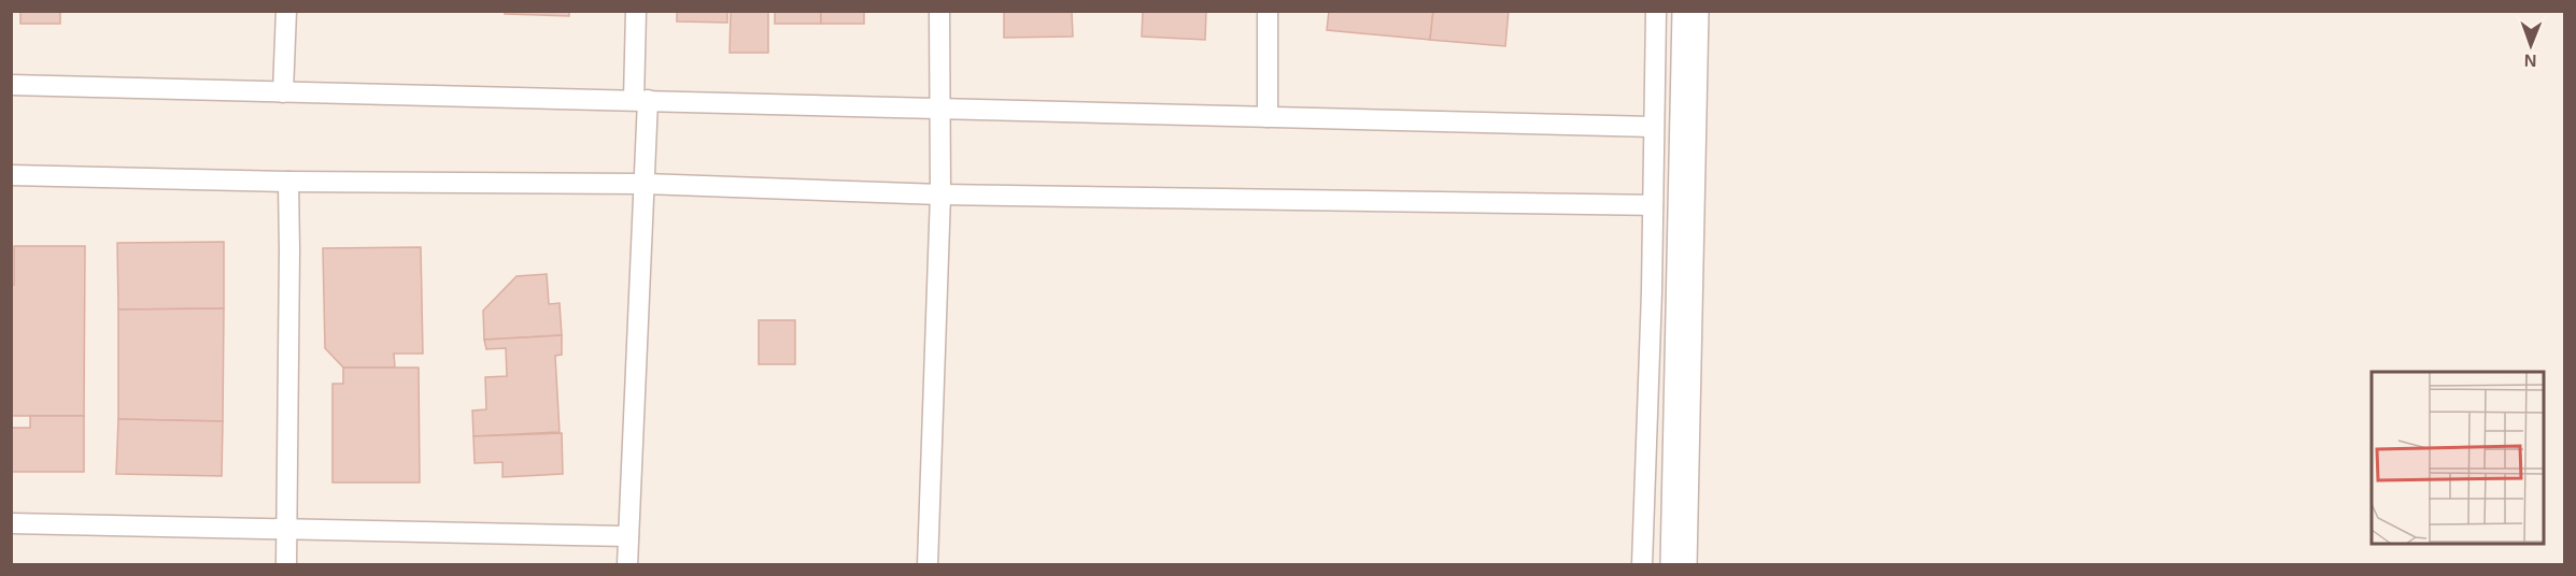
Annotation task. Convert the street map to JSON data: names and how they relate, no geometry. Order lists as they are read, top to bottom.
{
  "north": "bottom"
}
